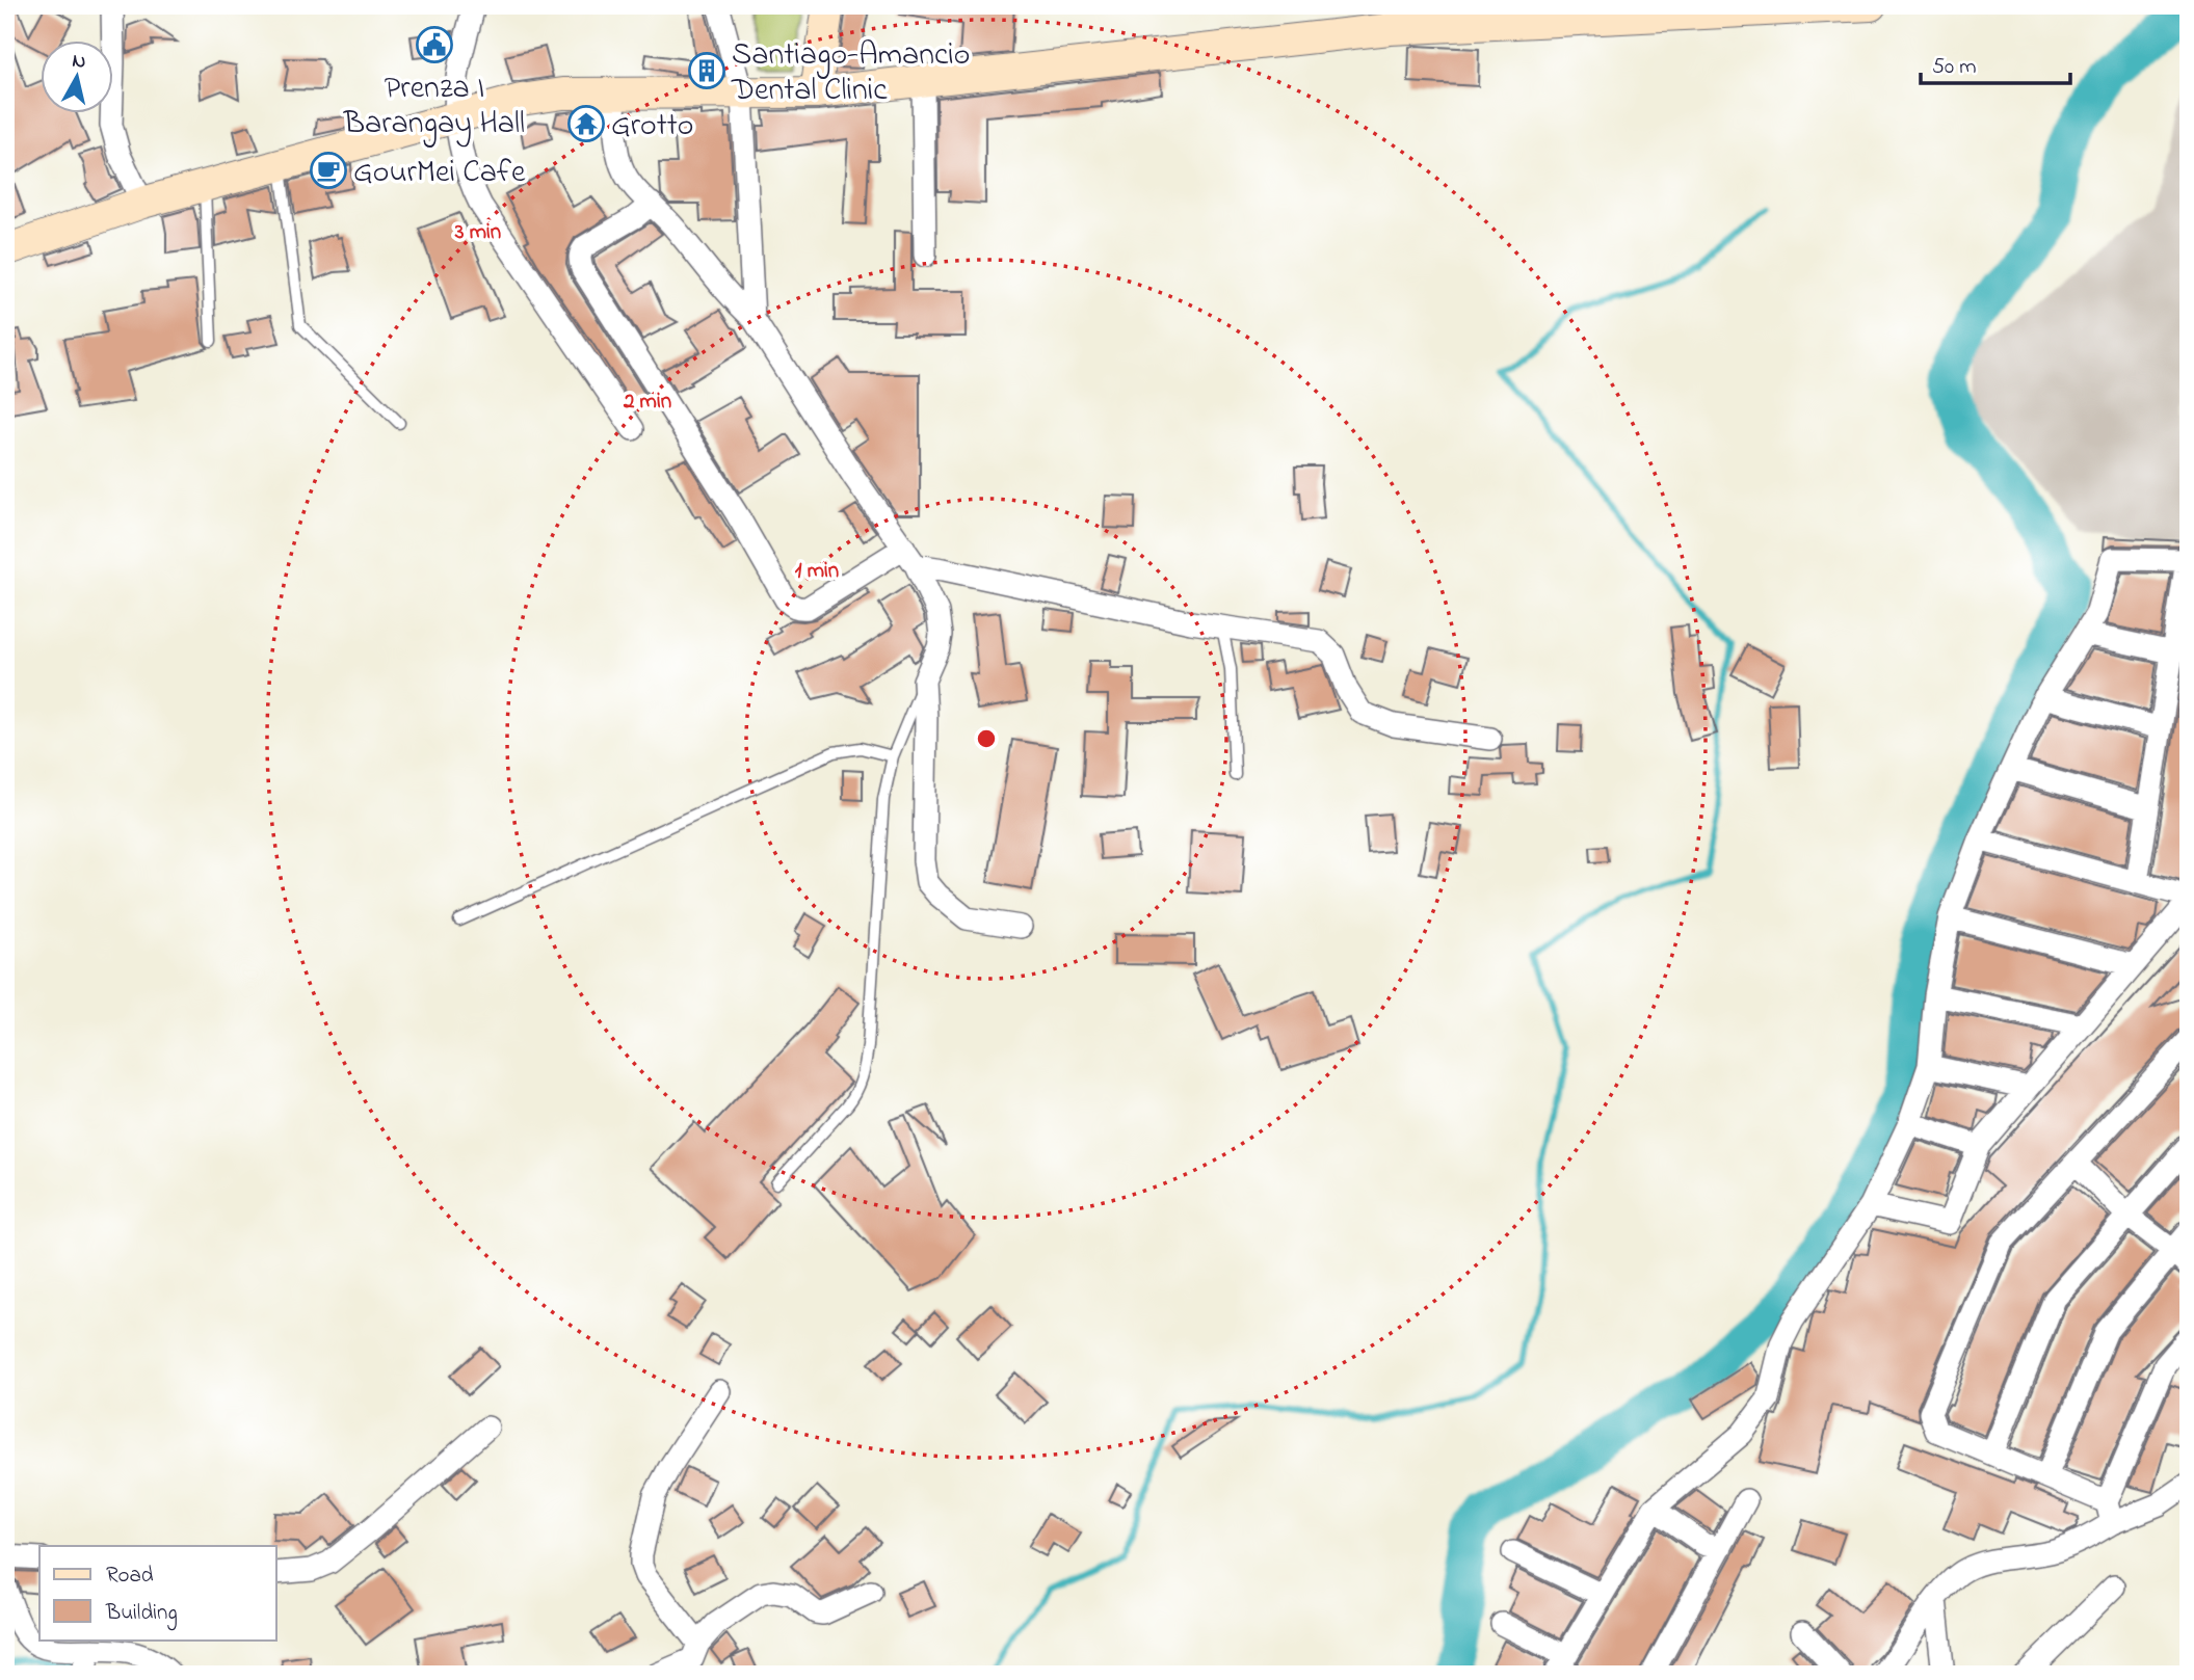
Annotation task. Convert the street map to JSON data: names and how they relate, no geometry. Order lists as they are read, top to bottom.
{
  "places": {
    "public building": ["Prenza I Barangay Hall"],
    "building": ["Santiago-Amancio Dental Clinic"],
    "temple": ["Grotto"],
    "cafe": ["GourMei Cafe"]
  },
  "legend": ["Road", "Building"],
  "scale_bar": "50 m",
  "north": "top",
  "rings": ["3 min", "2 min", "1 min"]
}
